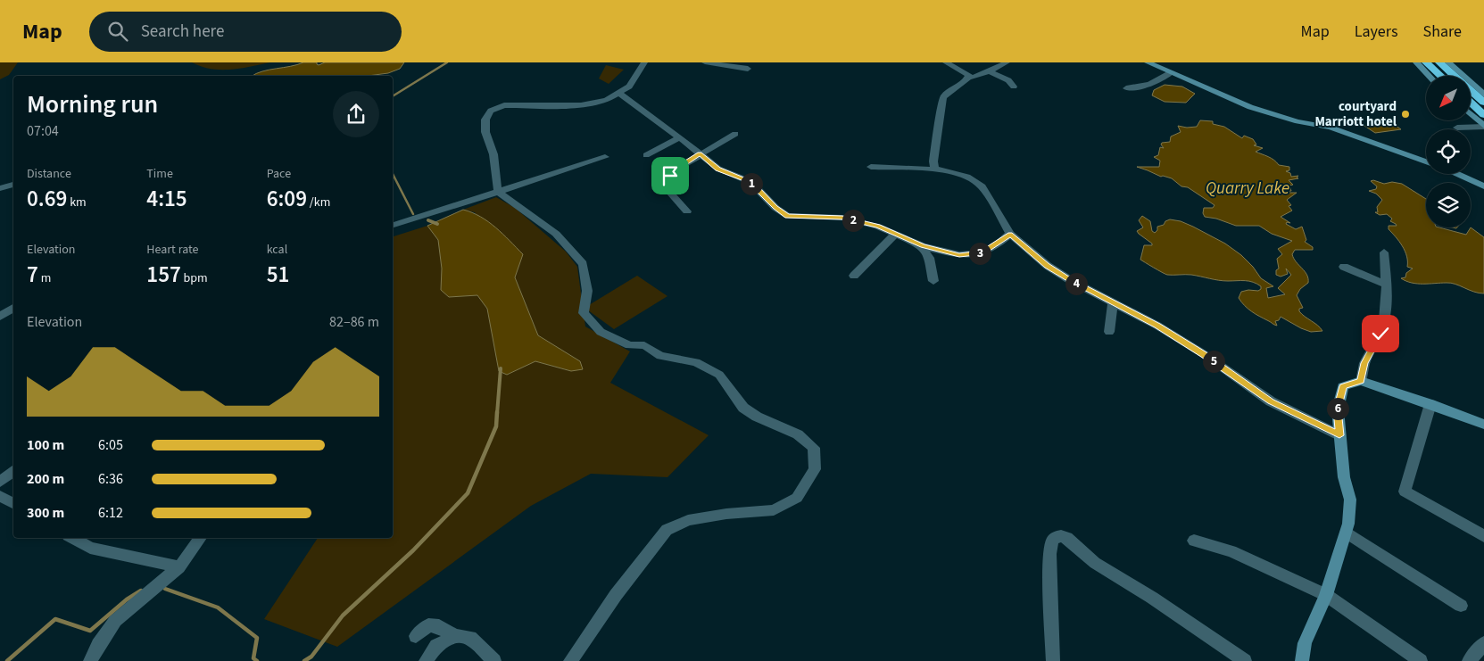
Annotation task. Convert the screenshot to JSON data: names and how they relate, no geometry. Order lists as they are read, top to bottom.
{
  "water": ["Quarry Lake"],
  "places": ["courtyard Marriott hotel"],
  "north": "bottom left",
  "page": {
    "header": "Map",
    "search": "Search here",
    "nav": ["Map", "Layers", "Share"],
    "heading": ["Morning run", "07:04"],
    "stats": [
      ["Distance", "0.69 km"],
      ["Time", "4:15"],
      ["Pace", "6:09 /km"],
      ["Elevation", "7 m"],
      ["Heart rate", "157 bpm"],
      ["kcal", "51"]
    ],
    "pins": [
      "1",
      "2",
      "3",
      "4",
      "5",
      "6"
    ],
    "chart": ["Elevation", "82–86 m"],
    "list": [
      {
        "name": "100 m",
        "note": "6:05"
      },
      {
        "name": "200 m",
        "note": "6:36"
      },
      {
        "name": "300 m",
        "note": "6:12"
      }
    ]
  }
}
